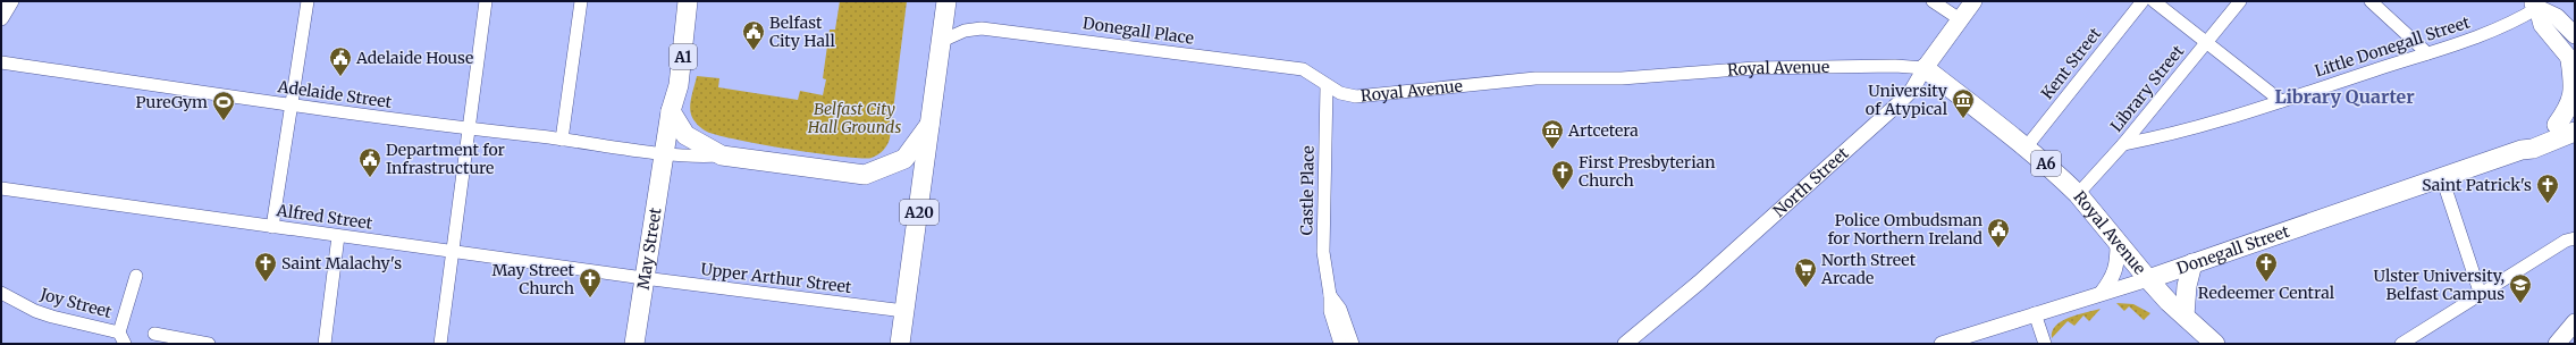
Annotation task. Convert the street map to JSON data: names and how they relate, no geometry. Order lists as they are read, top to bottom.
{
  "streets": {
    "main road": [
      "A1",
      "Royal Avenue",
      "A6",
      "North Street",
      "A20",
      "May Street",
      "Donegall Street"
    ],
    "street": [
      "Donegall Place",
      "Little Donegall Street",
      "Kent Street",
      "Library Street",
      "Adelaide Street",
      "Castle Place",
      "Alfred Street",
      "Upper Arthur Street",
      "Joy Street"
    ]
  },
  "crossings": [
    ["Donegall Place", "Royal Avenue"],
    ["Donegall Place", "Castle Place"],
    ["Little Donegall Street", "Library Street"],
    ["A1", "May Street"],
    ["Kent Street", "Royal Avenue"],
    ["Royal Avenue", "Library Street"],
    ["Royal Avenue", "North Street"],
    ["Royal Avenue", "Castle Place"],
    ["Royal Avenue", "Donegall Street"],
    ["Adelaide Street", "May Street"],
    ["A20", "Upper Arthur Street"],
    ["Alfred Street", "May Street"],
    ["Alfred Street", "Upper Arthur Street"],
    ["May Street", "Upper Arthur Street"]
  ],
  "districts": ["Library Quarter"],
  "parks": ["Belfast City Hall Grounds"],
  "places": {
    "public building": [
      "Belfast City Hall",
      "Adelaide House",
      "Department for Infrastructure",
      "Police Ombudsman for Northern Ireland"
    ],
    "museum": ["University of Atypical", "Artcetera"],
    "sports": ["PureGym"],
    "church": [
      "First Presbyterian Church",
      "Saint Patrick's",
      "Saint Malachy's",
      "Redeemer Central",
      "May Street Church"
    ],
    "supermarket": ["North Street Arcade"],
    "school or university": ["Ulster University, Belfast Campus"]
  }
}
